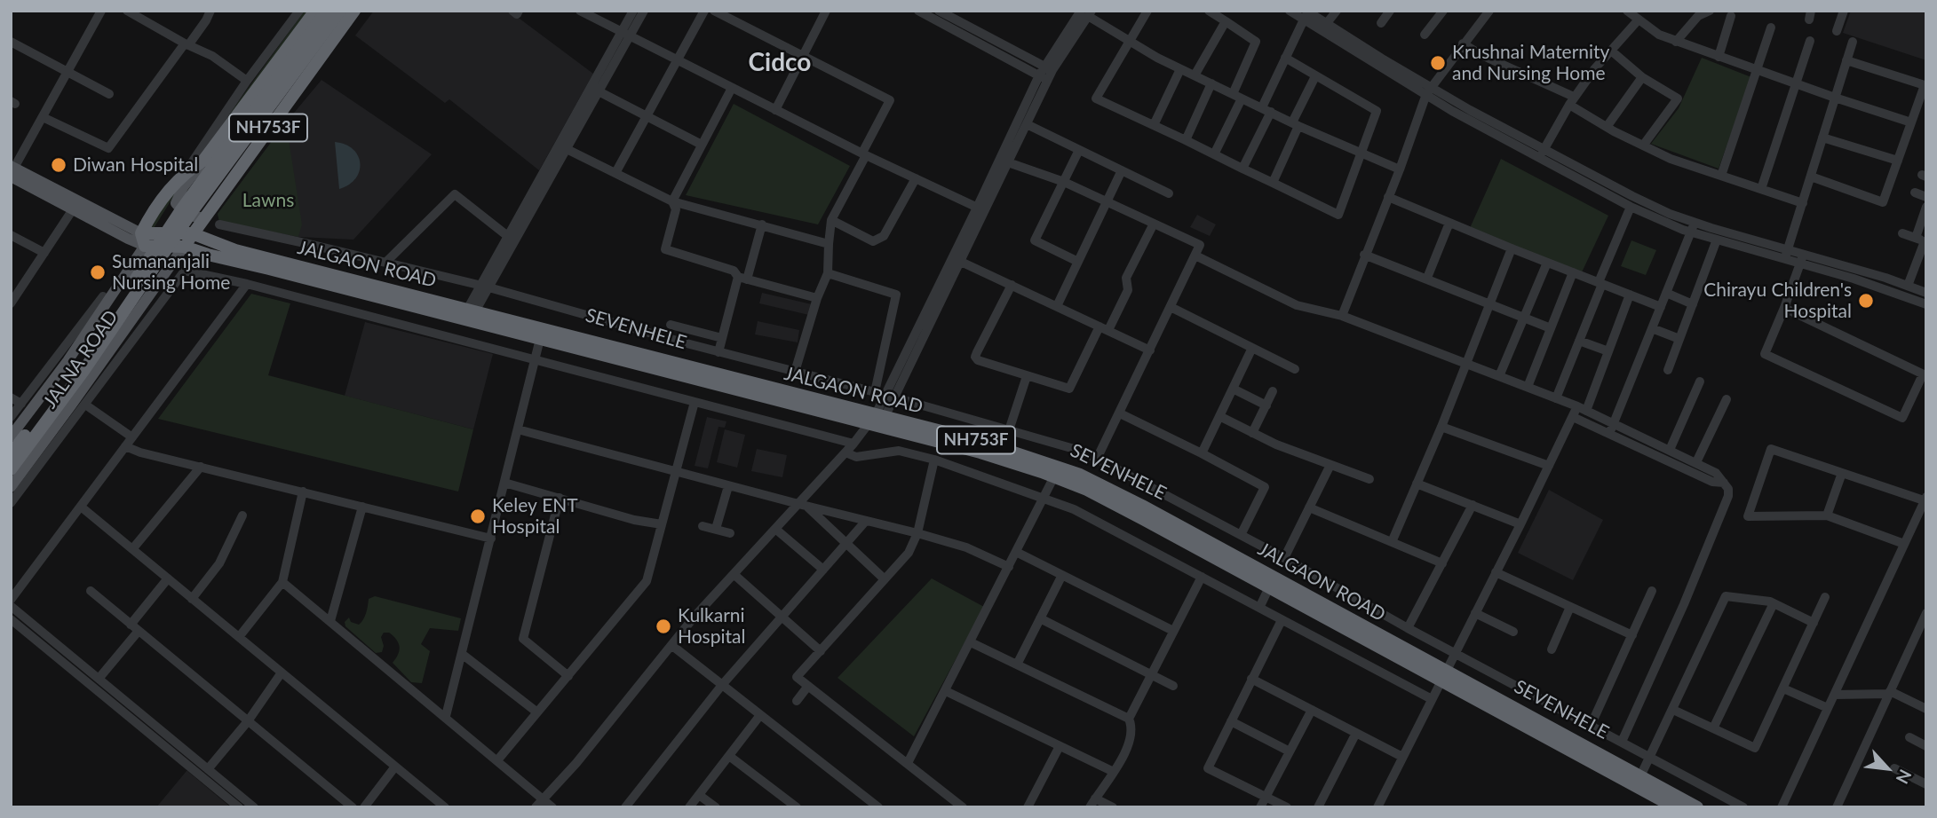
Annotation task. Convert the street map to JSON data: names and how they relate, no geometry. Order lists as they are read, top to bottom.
{
  "streets": {
    "highway": ["NH753F", "JALGAON ROAD", "JALNA ROAD"],
    "street": ["SEVENHELE"]
  },
  "crossings": [
    ["NH753F", "JALGAON ROAD"],
    ["JALGAON ROAD", "JALNA ROAD"]
  ],
  "districts": ["Cidco"],
  "parks": ["Lawns"],
  "places": [
    "Krushnai Maternity and Nursing Home",
    "Diwan Hospital",
    "Sumananjali Nursing Home",
    "Chirayu Children's Hospital",
    "Keley ENT Hospital",
    "Kulkarni Hospital"
  ],
  "north": "bottom right"
}
